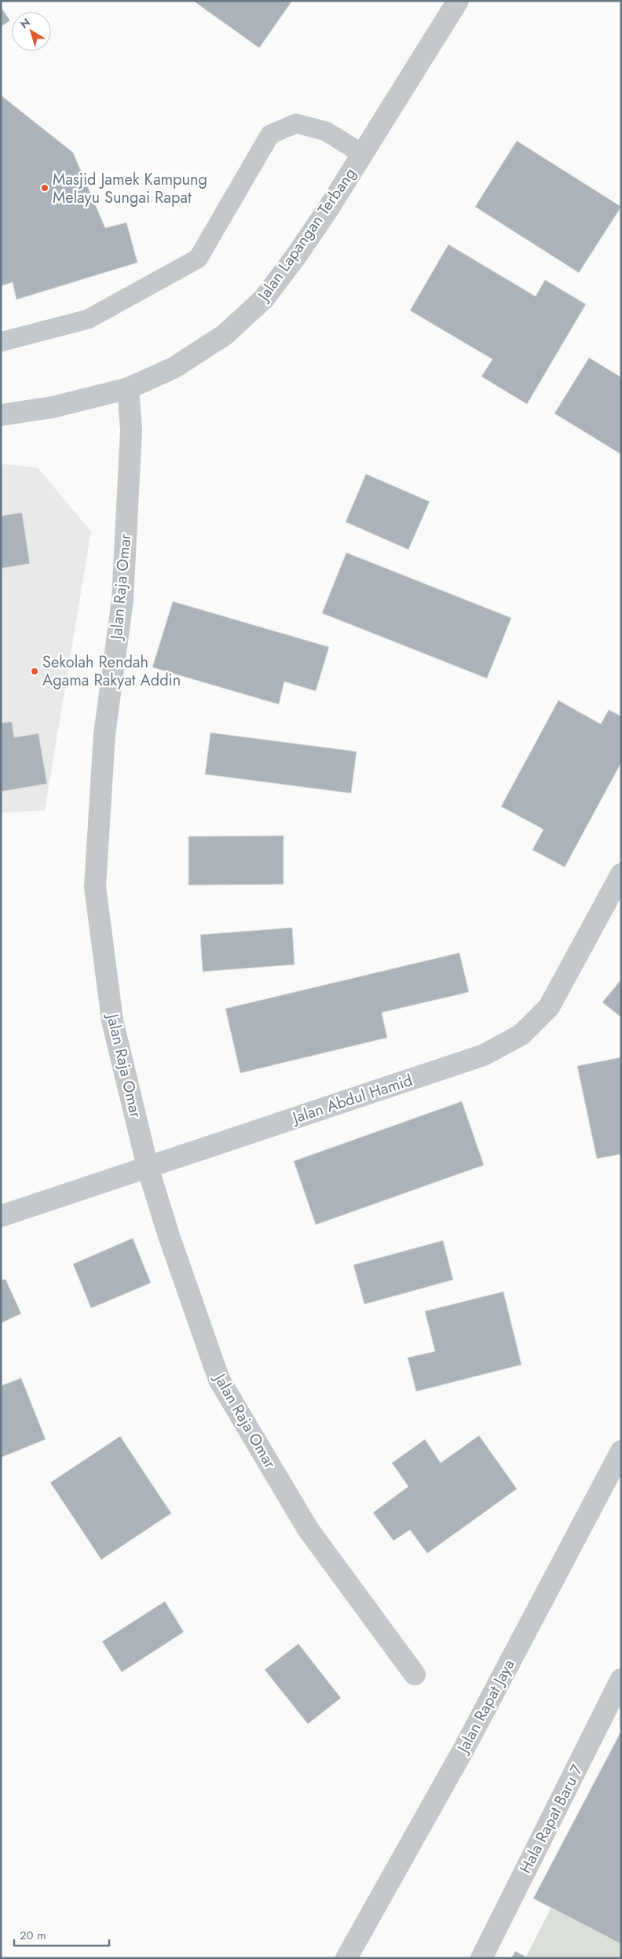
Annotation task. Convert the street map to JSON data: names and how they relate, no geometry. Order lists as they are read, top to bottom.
{
  "streets": {
    "street": [
      "Jalan Lapangan Terbang",
      "Jalan Raja Omar",
      "Jalan Abdul Hamid",
      "Jalan Rapat Jaya",
      "Hala Rapat Baru 7"
    ]
  },
  "crossings": [
    ["Jalan Lapangan Terbang", "Jalan Raja Omar"],
    ["Jalan Raja Omar", "Jalan Abdul Hamid"]
  ],
  "places": ["Masjid Jamek Kampung Melayu Sungai Rapat", "Sekolah Rendah Agama Rakyat Addin"],
  "scale_bar": "20 m",
  "north": "top left"
}
